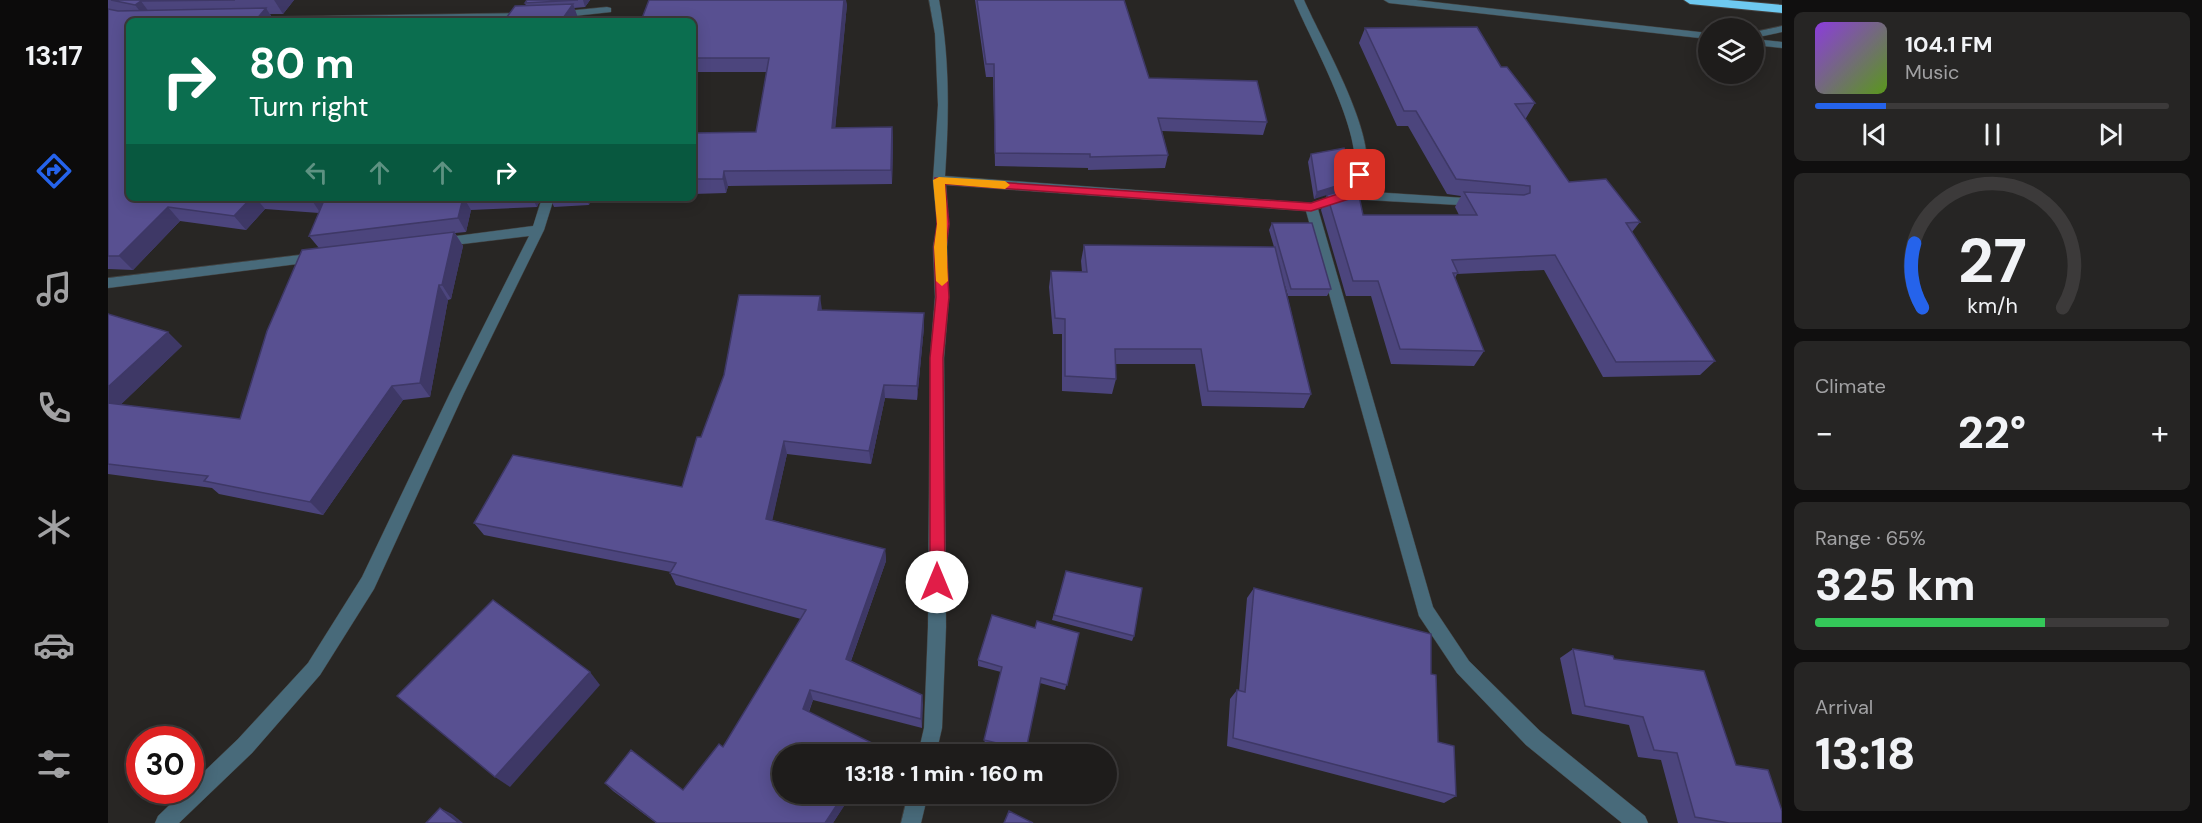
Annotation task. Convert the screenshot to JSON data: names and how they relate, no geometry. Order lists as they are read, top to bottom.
{
  "page": {
    "tabs": "13:17",
    "turn": ["80 m", "Turn right"],
    "song": ["104.1 FM", "Music"],
    "tile": [
      "Climate",
      ["Range · 65%", "325 km"],
      ["Arrival", "13:18"]
    ],
    "heat": ["−", "22°", "+"],
    "limit": "30",
    "trip": "13:18 · 1 min · 160 m",
    "gauge": ["27", "km/h"]
  }
}
